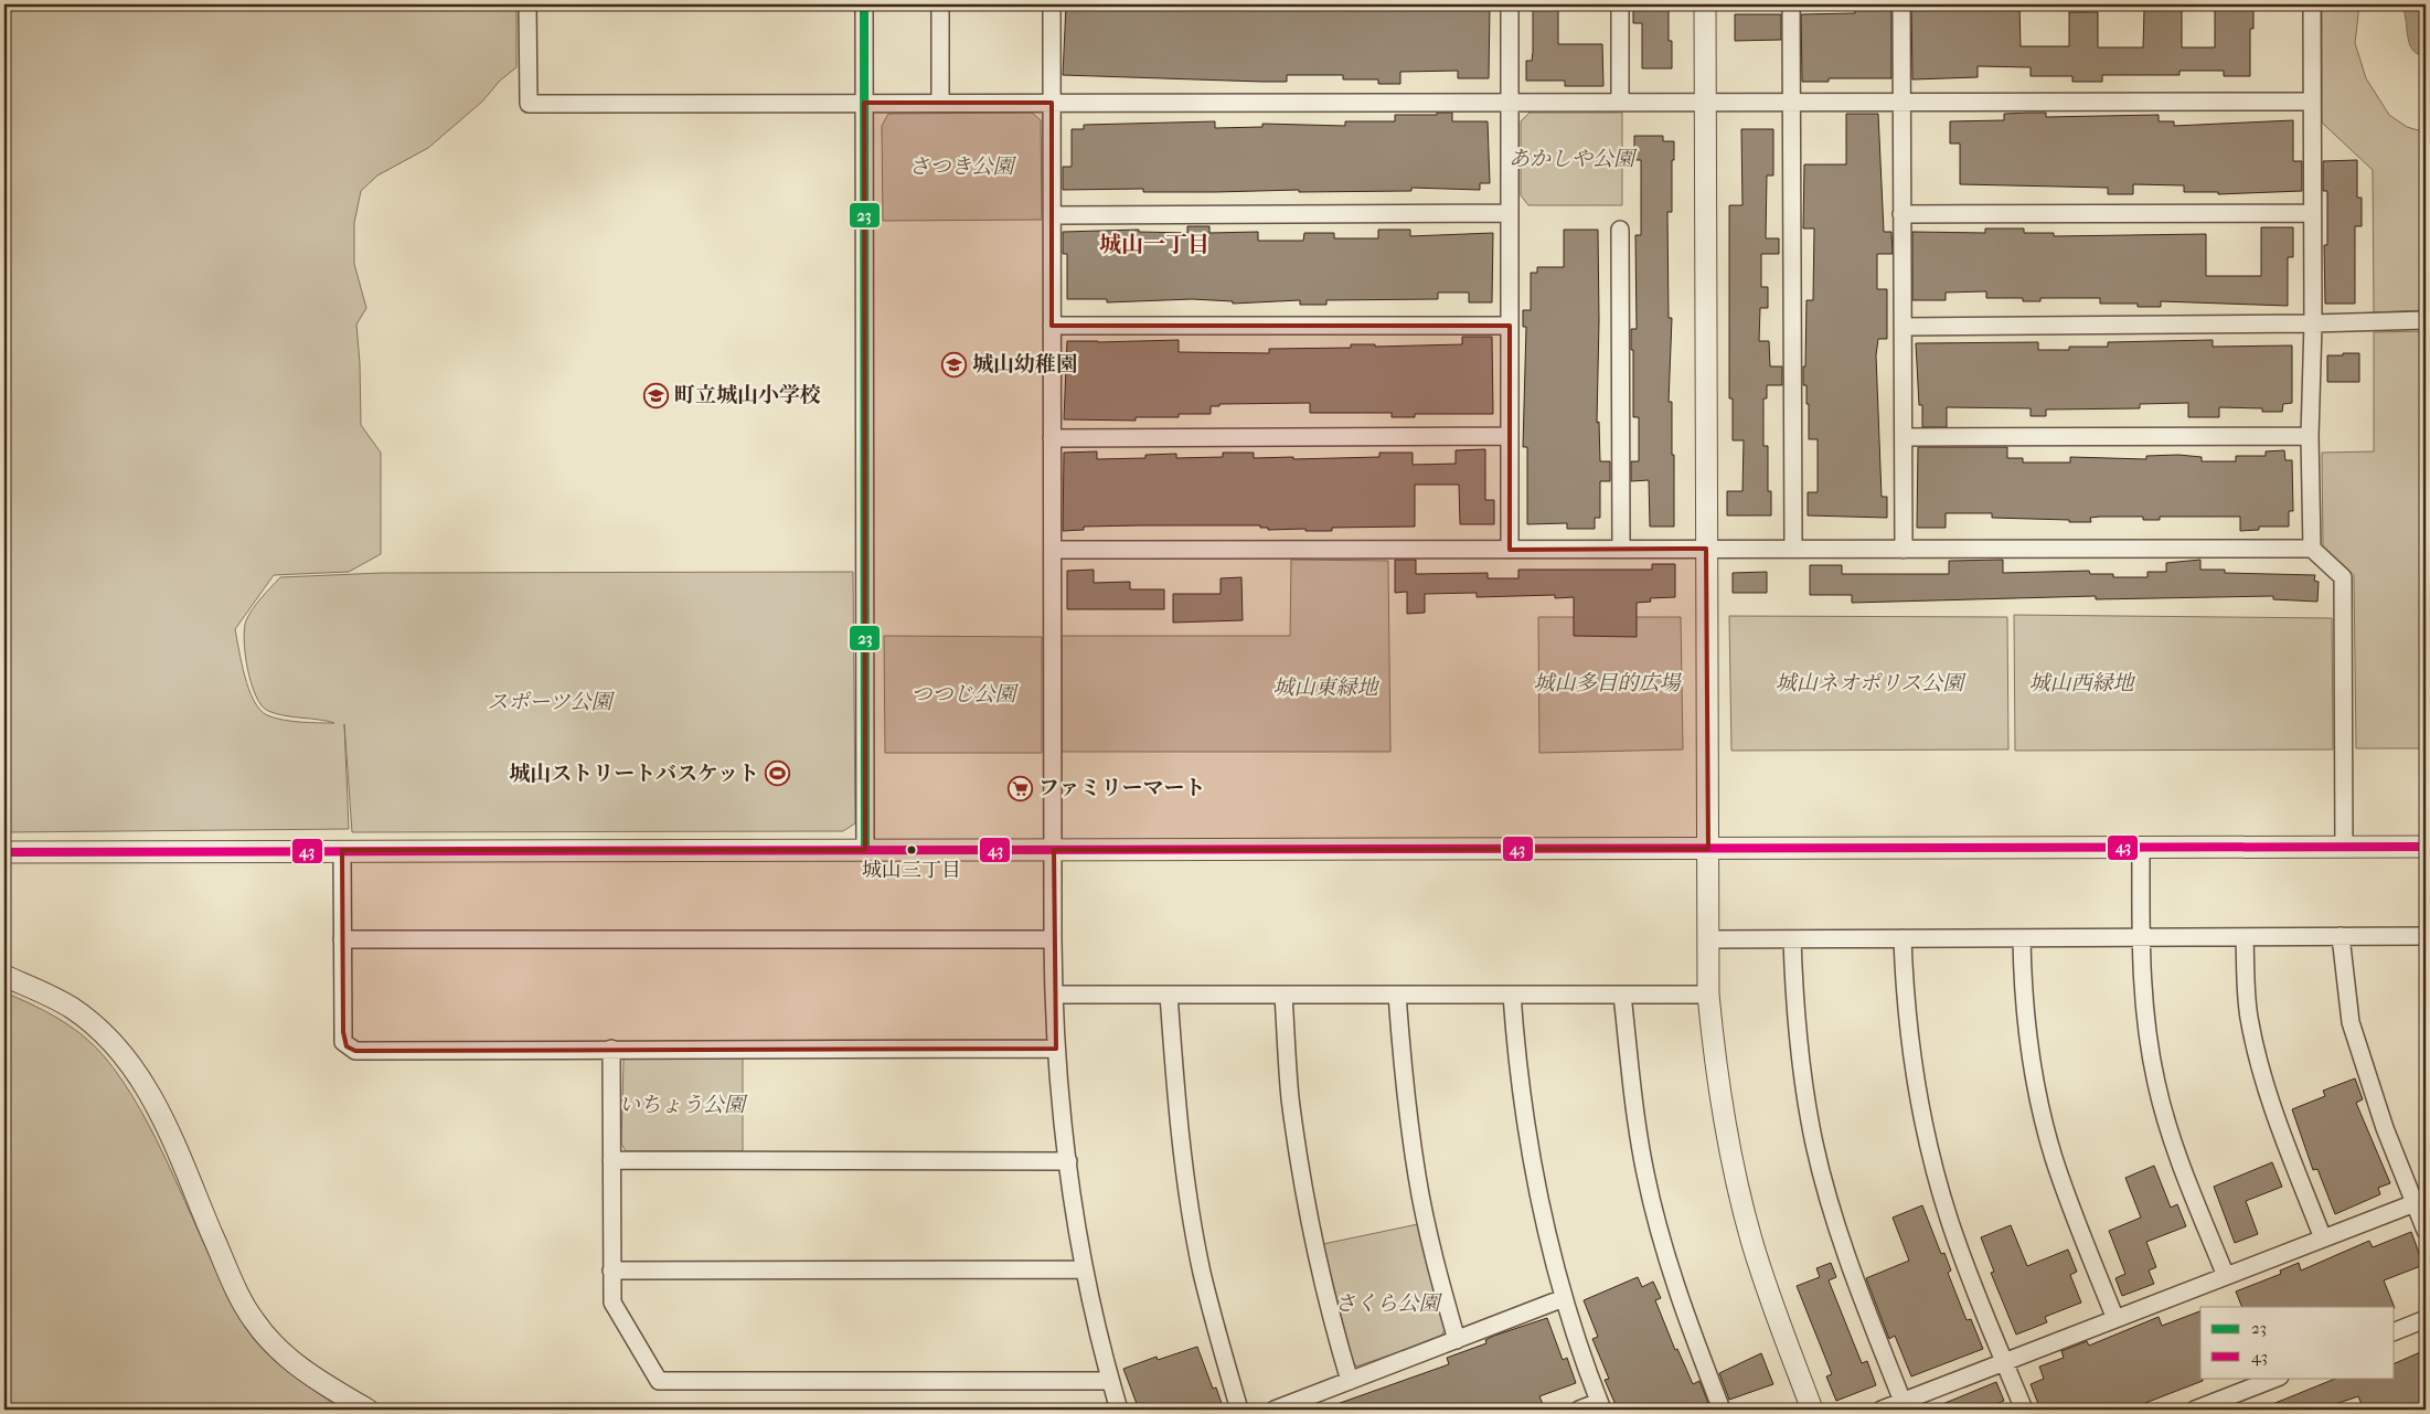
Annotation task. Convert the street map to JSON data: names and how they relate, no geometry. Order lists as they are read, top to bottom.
{
  "districts": ["城山一丁目"],
  "parks": [
    "あかしや公園",
    "さつき公園",
    "城山多目的広場",
    "城山ネオポリス公園",
    "城山西緑地",
    "城山東緑地",
    "つつじ公園",
    "スポーツ公園",
    "いちょう公園",
    "さくら公園"
  ],
  "places": {
    "school or university": ["城山幼稚園", "町立城山小学校"],
    "sports": ["城山ストリートバスケット"],
    "supermarket": ["ファミリーマート"],
    "other": ["城山三丁目"]
  },
  "lines": ["transit line 23", "transit line 43"],
  "legend": ["23", "43"]
}
